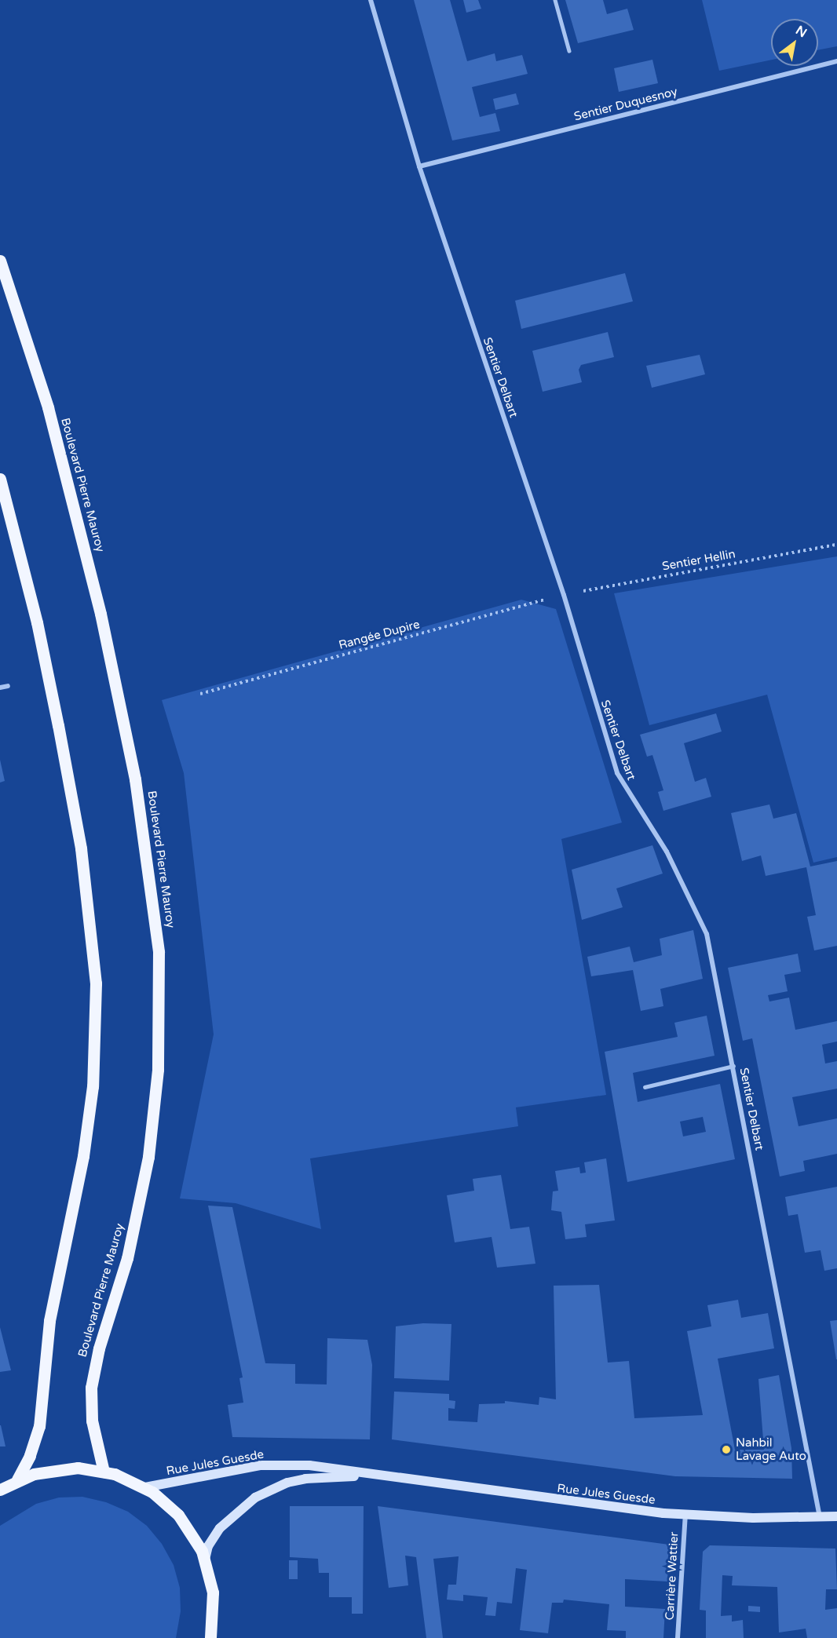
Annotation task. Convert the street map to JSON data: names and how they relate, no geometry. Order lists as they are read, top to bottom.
{
  "streets": {
    "main road": ["Boulevard Pierre Mauroy", "Rue Jules Guesde"],
    "street": ["Sentier Duquesnoy", "Sentier Delbart", "Carrière Wattier"],
    "path": ["Sentier Hellin", "Rangée Dupire"]
  },
  "crossings": [
    ["Sentier Duquesnoy", "Sentier Delbart"],
    ["Sentier Delbart", "Sentier Hellin"],
    ["Sentier Delbart", "Rangée Dupire"],
    ["Sentier Delbart", "Rue Jules Guesde"],
    ["Sentier Hellin", "Rangée Dupire"],
    ["Rue Jules Guesde", "Carrière Wattier"]
  ],
  "places": ["Nahbil Lavage Auto"],
  "north": "top right"
}
